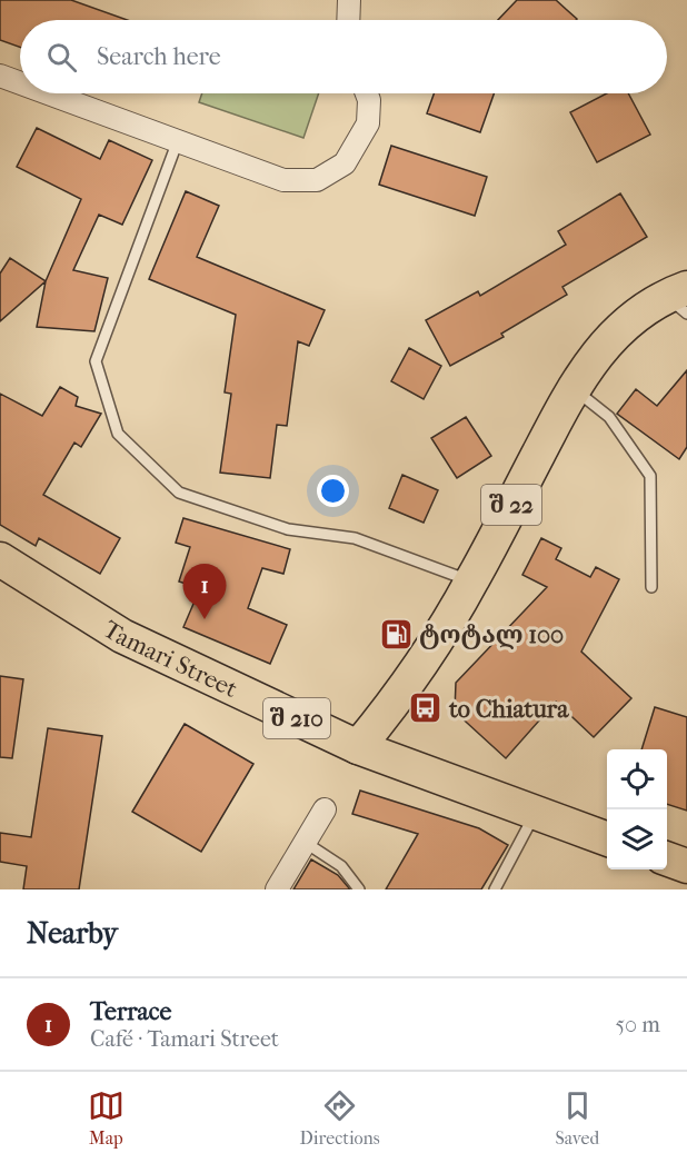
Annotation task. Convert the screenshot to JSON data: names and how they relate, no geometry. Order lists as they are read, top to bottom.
{
  "streets": {
    "main road": ["შ 22", "Tamari Street", "შ 210"]
  },
  "crossings": [
    ["შ 22", "Tamari Street"]
  ],
  "places": {
    "fuel station": ["ტოტალ 100"],
    "bus stop": ["to Chiatura"]
  },
  "page": {
    "search": "Search here",
    "pins": "1",
    "heading": "Nearby",
    "list": [
      {
        "mark": "1",
        "name": "Terrace",
        "note": "Café · Tamari Street",
        "value": "50 m"
      }
    ],
    "nav": ["Map", "Directions", "Saved"]
  }
}
